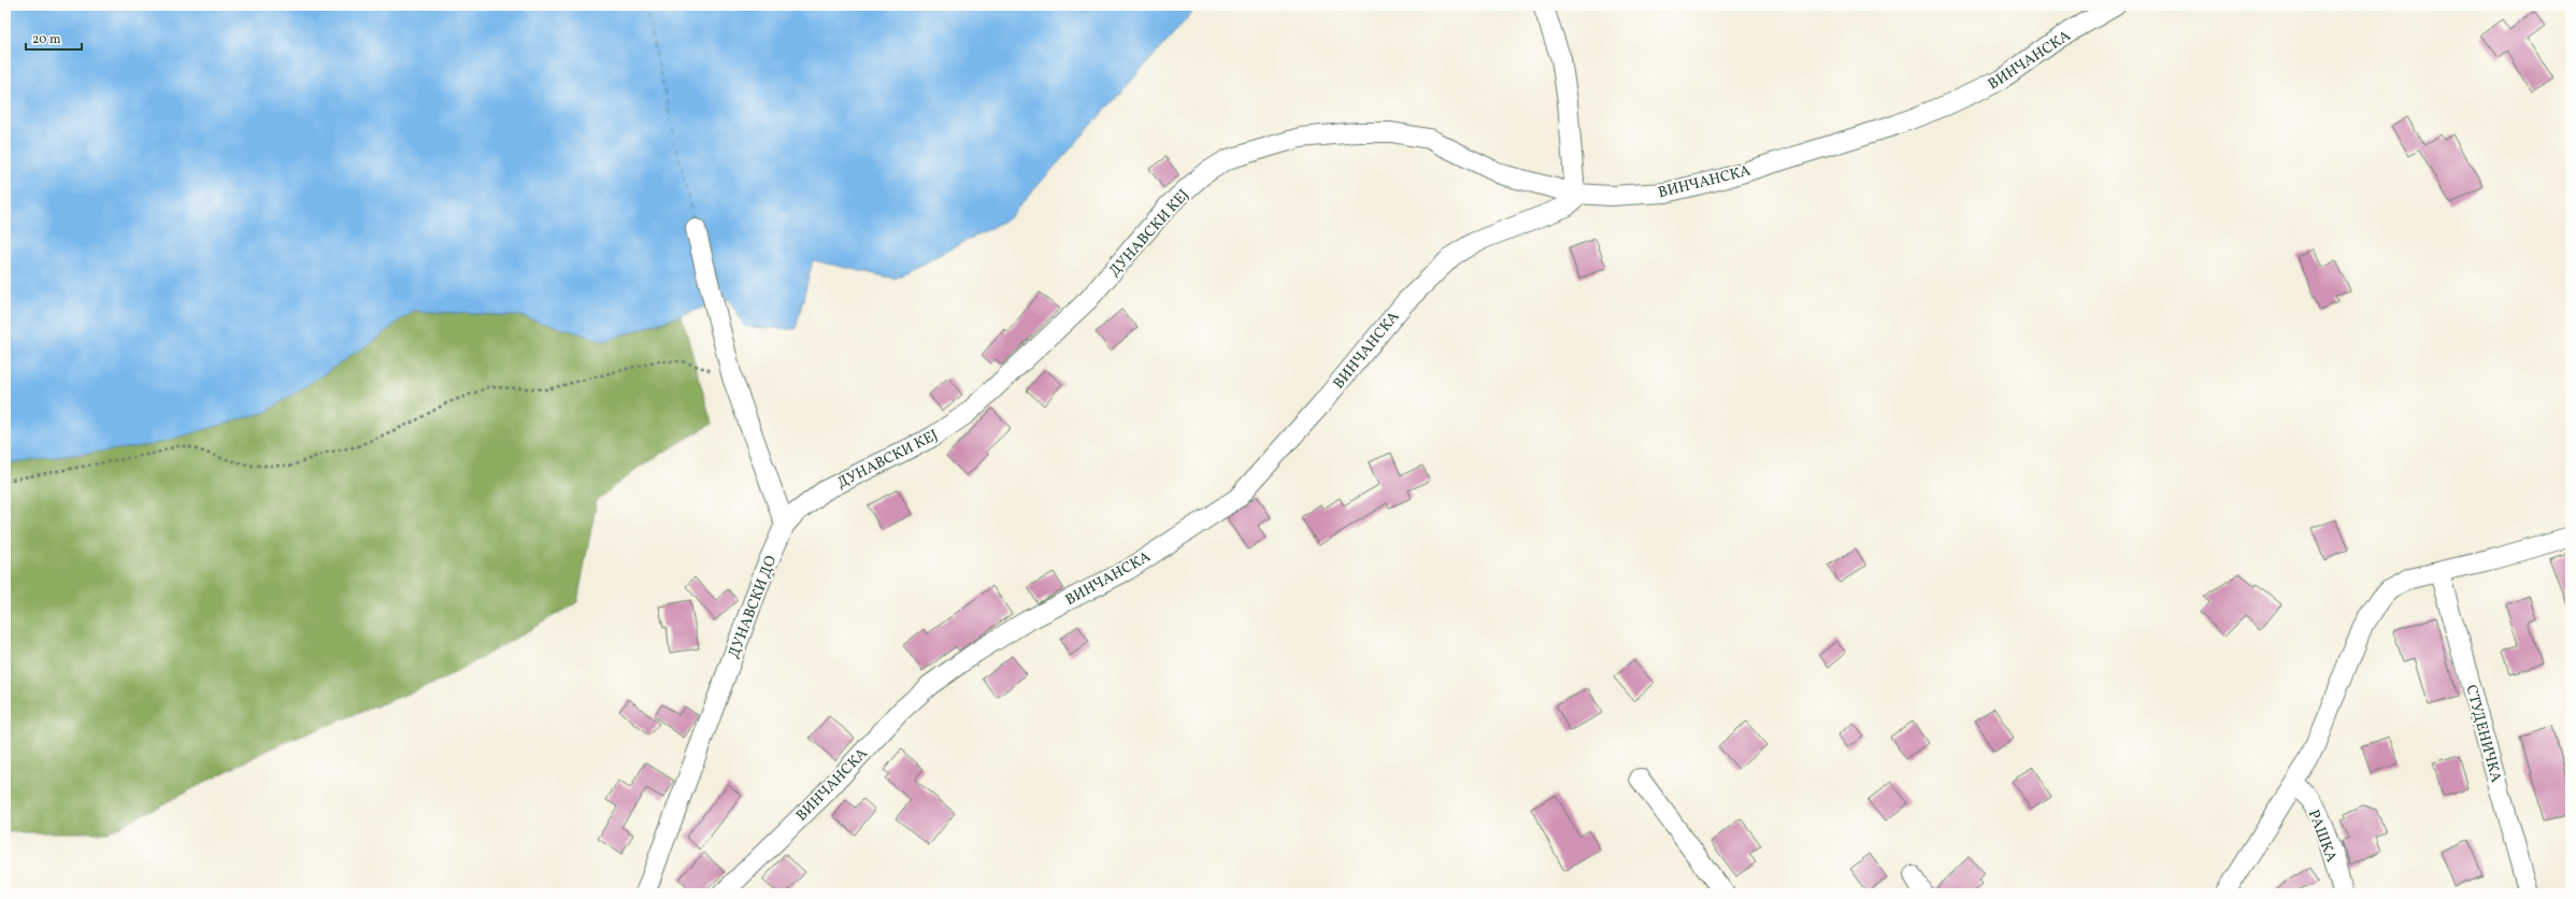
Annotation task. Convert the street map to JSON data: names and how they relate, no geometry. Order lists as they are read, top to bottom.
{
  "streets": {
    "street": [
      "ВИНЧАНСКА",
      "ДУНАВСКИ КЕЈ",
      "ДУНАВСКИ ДО",
      "СТУДЕНИЧКА",
      "РАШКА"
    ]
  },
  "crossings": [
    ["ВИНЧАНСКА", "ДУНАВСКИ КЕЈ"],
    ["ДУНАВСКИ КЕЈ", "ДУНАВСКИ ДО"]
  ],
  "scale_bar": "20 m"
}
